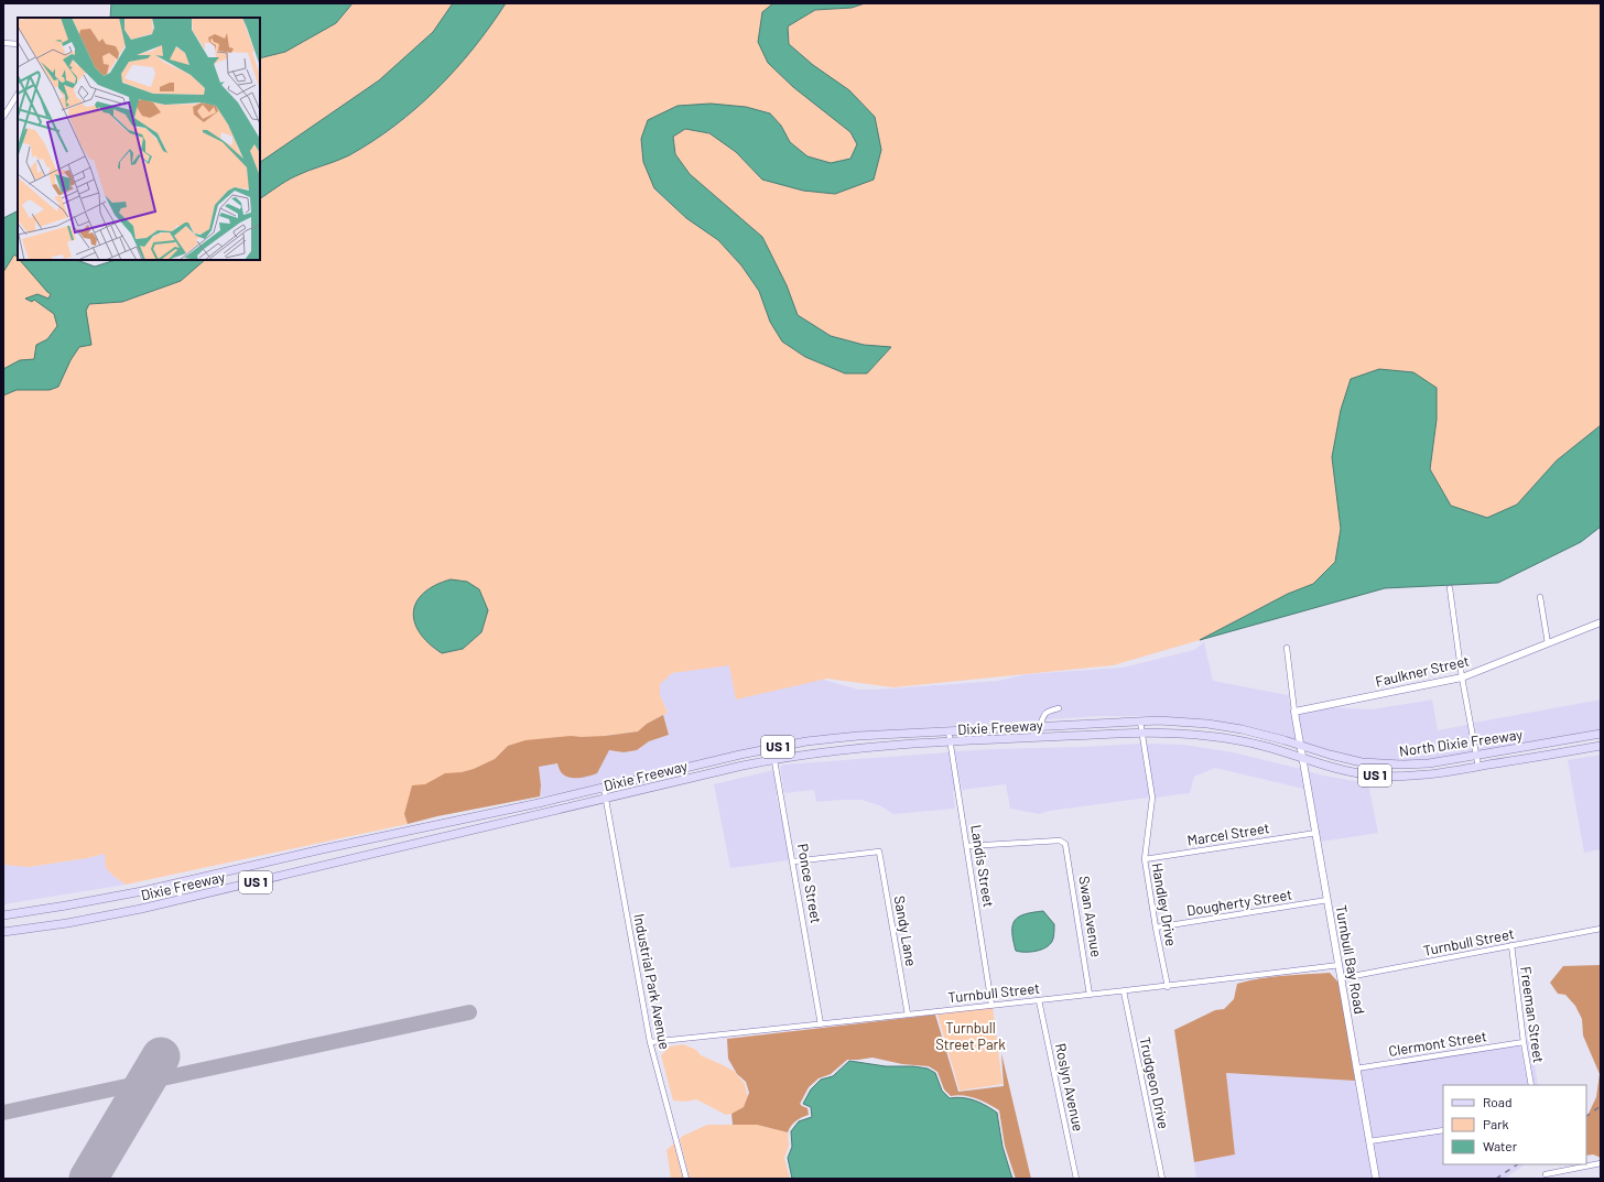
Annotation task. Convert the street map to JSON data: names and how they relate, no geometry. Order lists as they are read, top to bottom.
{
  "streets": {
    "main road": ["Dixie Freeway", "North Dixie Freeway", "US 1"],
    "street": [
      "Faulkner Street",
      "Marcel Street",
      "Landis Street",
      "Ponce Street",
      "Dougherty Street",
      "Handley Drive",
      "Swan Avenue",
      "Sandy Lane",
      "Turnbull Street",
      "Turnbull Bay Road",
      "Industrial Park Avenue",
      "Freeman Street",
      "Clermont Street",
      "Trudgeon Drive",
      "Roslyn Avenue"
    ]
  },
  "crossings": [
    ["Faulkner Street", "Turnbull Bay Road"],
    ["Dixie Freeway", "North Dixie Freeway"],
    ["Dixie Freeway", "Landis Street"],
    ["Dixie Freeway", "Ponce Street"],
    ["Dixie Freeway", "Handley Drive"],
    ["Dixie Freeway", "Turnbull Bay Road"],
    ["Dixie Freeway", "Industrial Park Avenue"],
    ["North Dixie Freeway", "Turnbull Bay Road"],
    ["Marcel Street", "Handley Drive"],
    ["Marcel Street", "Turnbull Bay Road"],
    ["Landis Street", "Swan Avenue"],
    ["Landis Street", "Turnbull Street"],
    ["Ponce Street", "Sandy Lane"],
    ["Ponce Street", "Turnbull Street"],
    ["Dougherty Street", "Handley Drive"],
    ["Dougherty Street", "Turnbull Bay Road"],
    ["Handley Drive", "Turnbull Street"],
    ["Swan Avenue", "Turnbull Street"],
    ["Sandy Lane", "Turnbull Street"],
    ["Turnbull Street", "Turnbull Bay Road"],
    ["Turnbull Street", "Industrial Park Avenue"],
    ["Turnbull Street", "Freeman Street"],
    ["Turnbull Street", "Trudgeon Drive"],
    ["Turnbull Street", "Roslyn Avenue"],
    ["Turnbull Bay Road", "Clermont Street"],
    ["Freeman Street", "Clermont Street"]
  ],
  "parks": ["Turnbull Street Park"],
  "legend": ["Road", "Park", "Water"]
}
